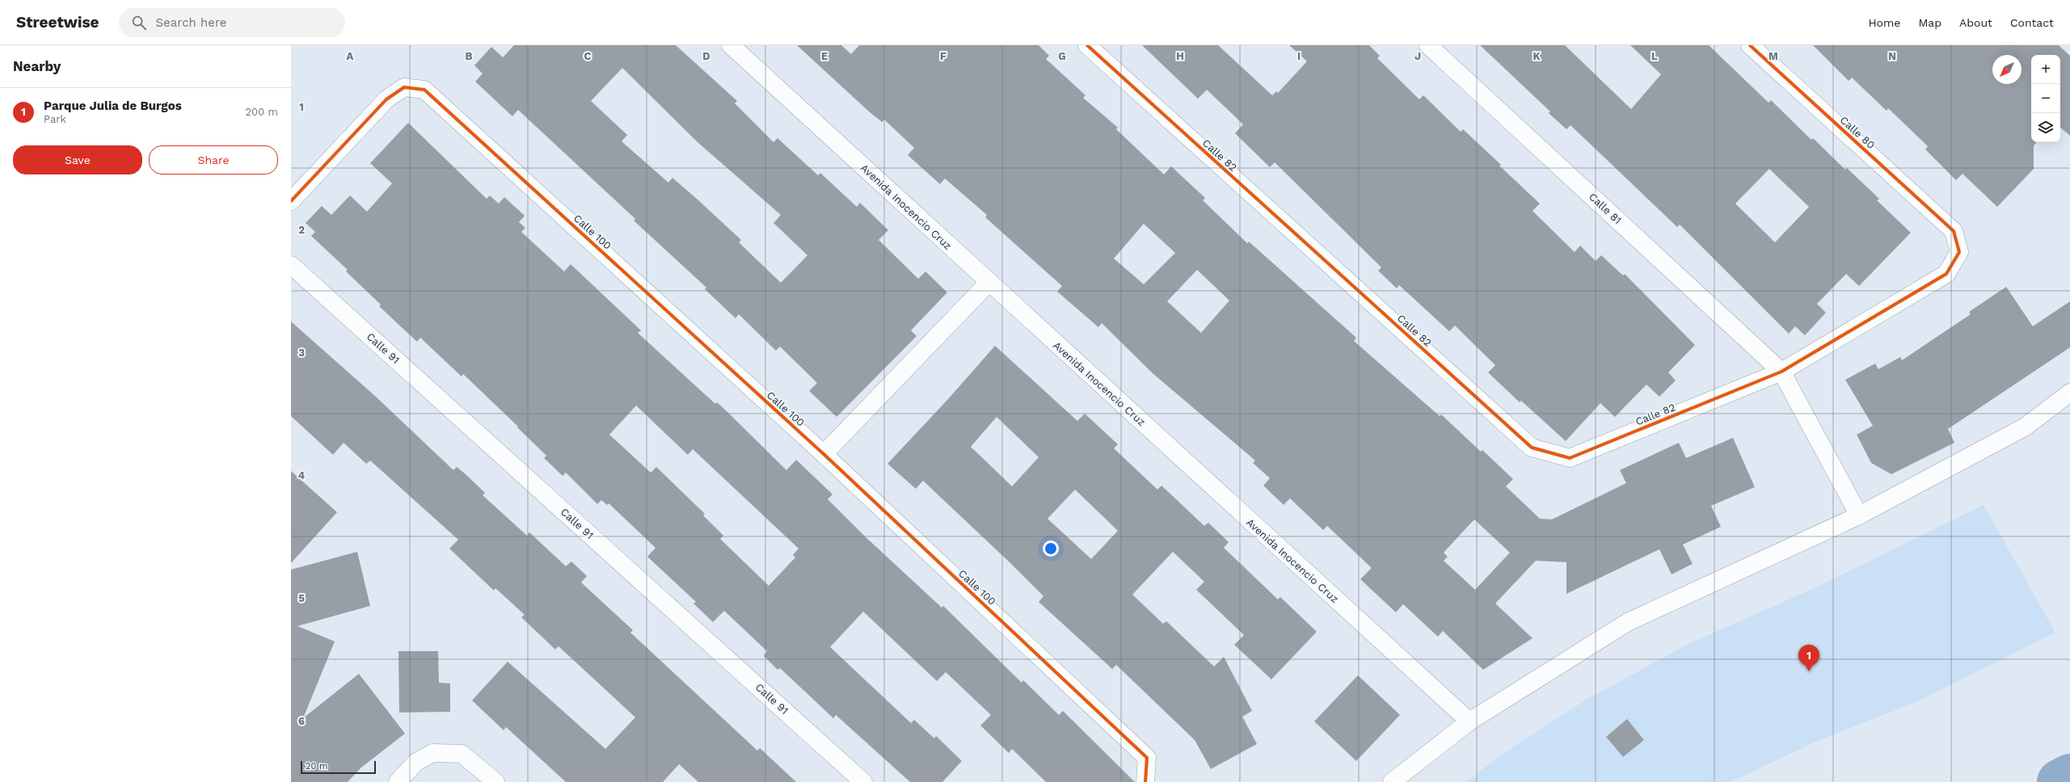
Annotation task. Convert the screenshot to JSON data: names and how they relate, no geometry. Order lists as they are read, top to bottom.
{
  "streets": {
    "street": [
      "Calle 80",
      "Calle 82",
      "Avenida Inocencio Cruz",
      "Calle 81",
      "Calle 100",
      "Calle 91"
    ]
  },
  "crossings": [
    ["Calle 80", "Calle 82"],
    ["Calle 82", "Calle 81"]
  ],
  "scale_bar": "20 m",
  "north": "bottom left",
  "page": {
    "header": "Streetwise",
    "search": "Search here",
    "nav": [
      "Home",
      "Map",
      "About",
      "Contact"
    ],
    "heading": "Nearby",
    "map_buttons": ["+", "−"],
    "list": [
      {
        "mark": "1",
        "name": "Parque Julia de Burgos",
        "note": "Park",
        "value": "200 m"
      }
    ],
    "buttons": ["Save", "Share"],
    "pins": "1",
    "scale": "20 m"
  },
  "grid": {
    "columns": [
      "A",
      "B",
      "C",
      "D",
      "E",
      "F",
      "G",
      "H",
      "I",
      "J",
      "K",
      "L",
      "M",
      "N"
    ],
    "rows": [
      "1",
      "2",
      "3",
      "4",
      "5",
      "6"
    ]
  }
}
